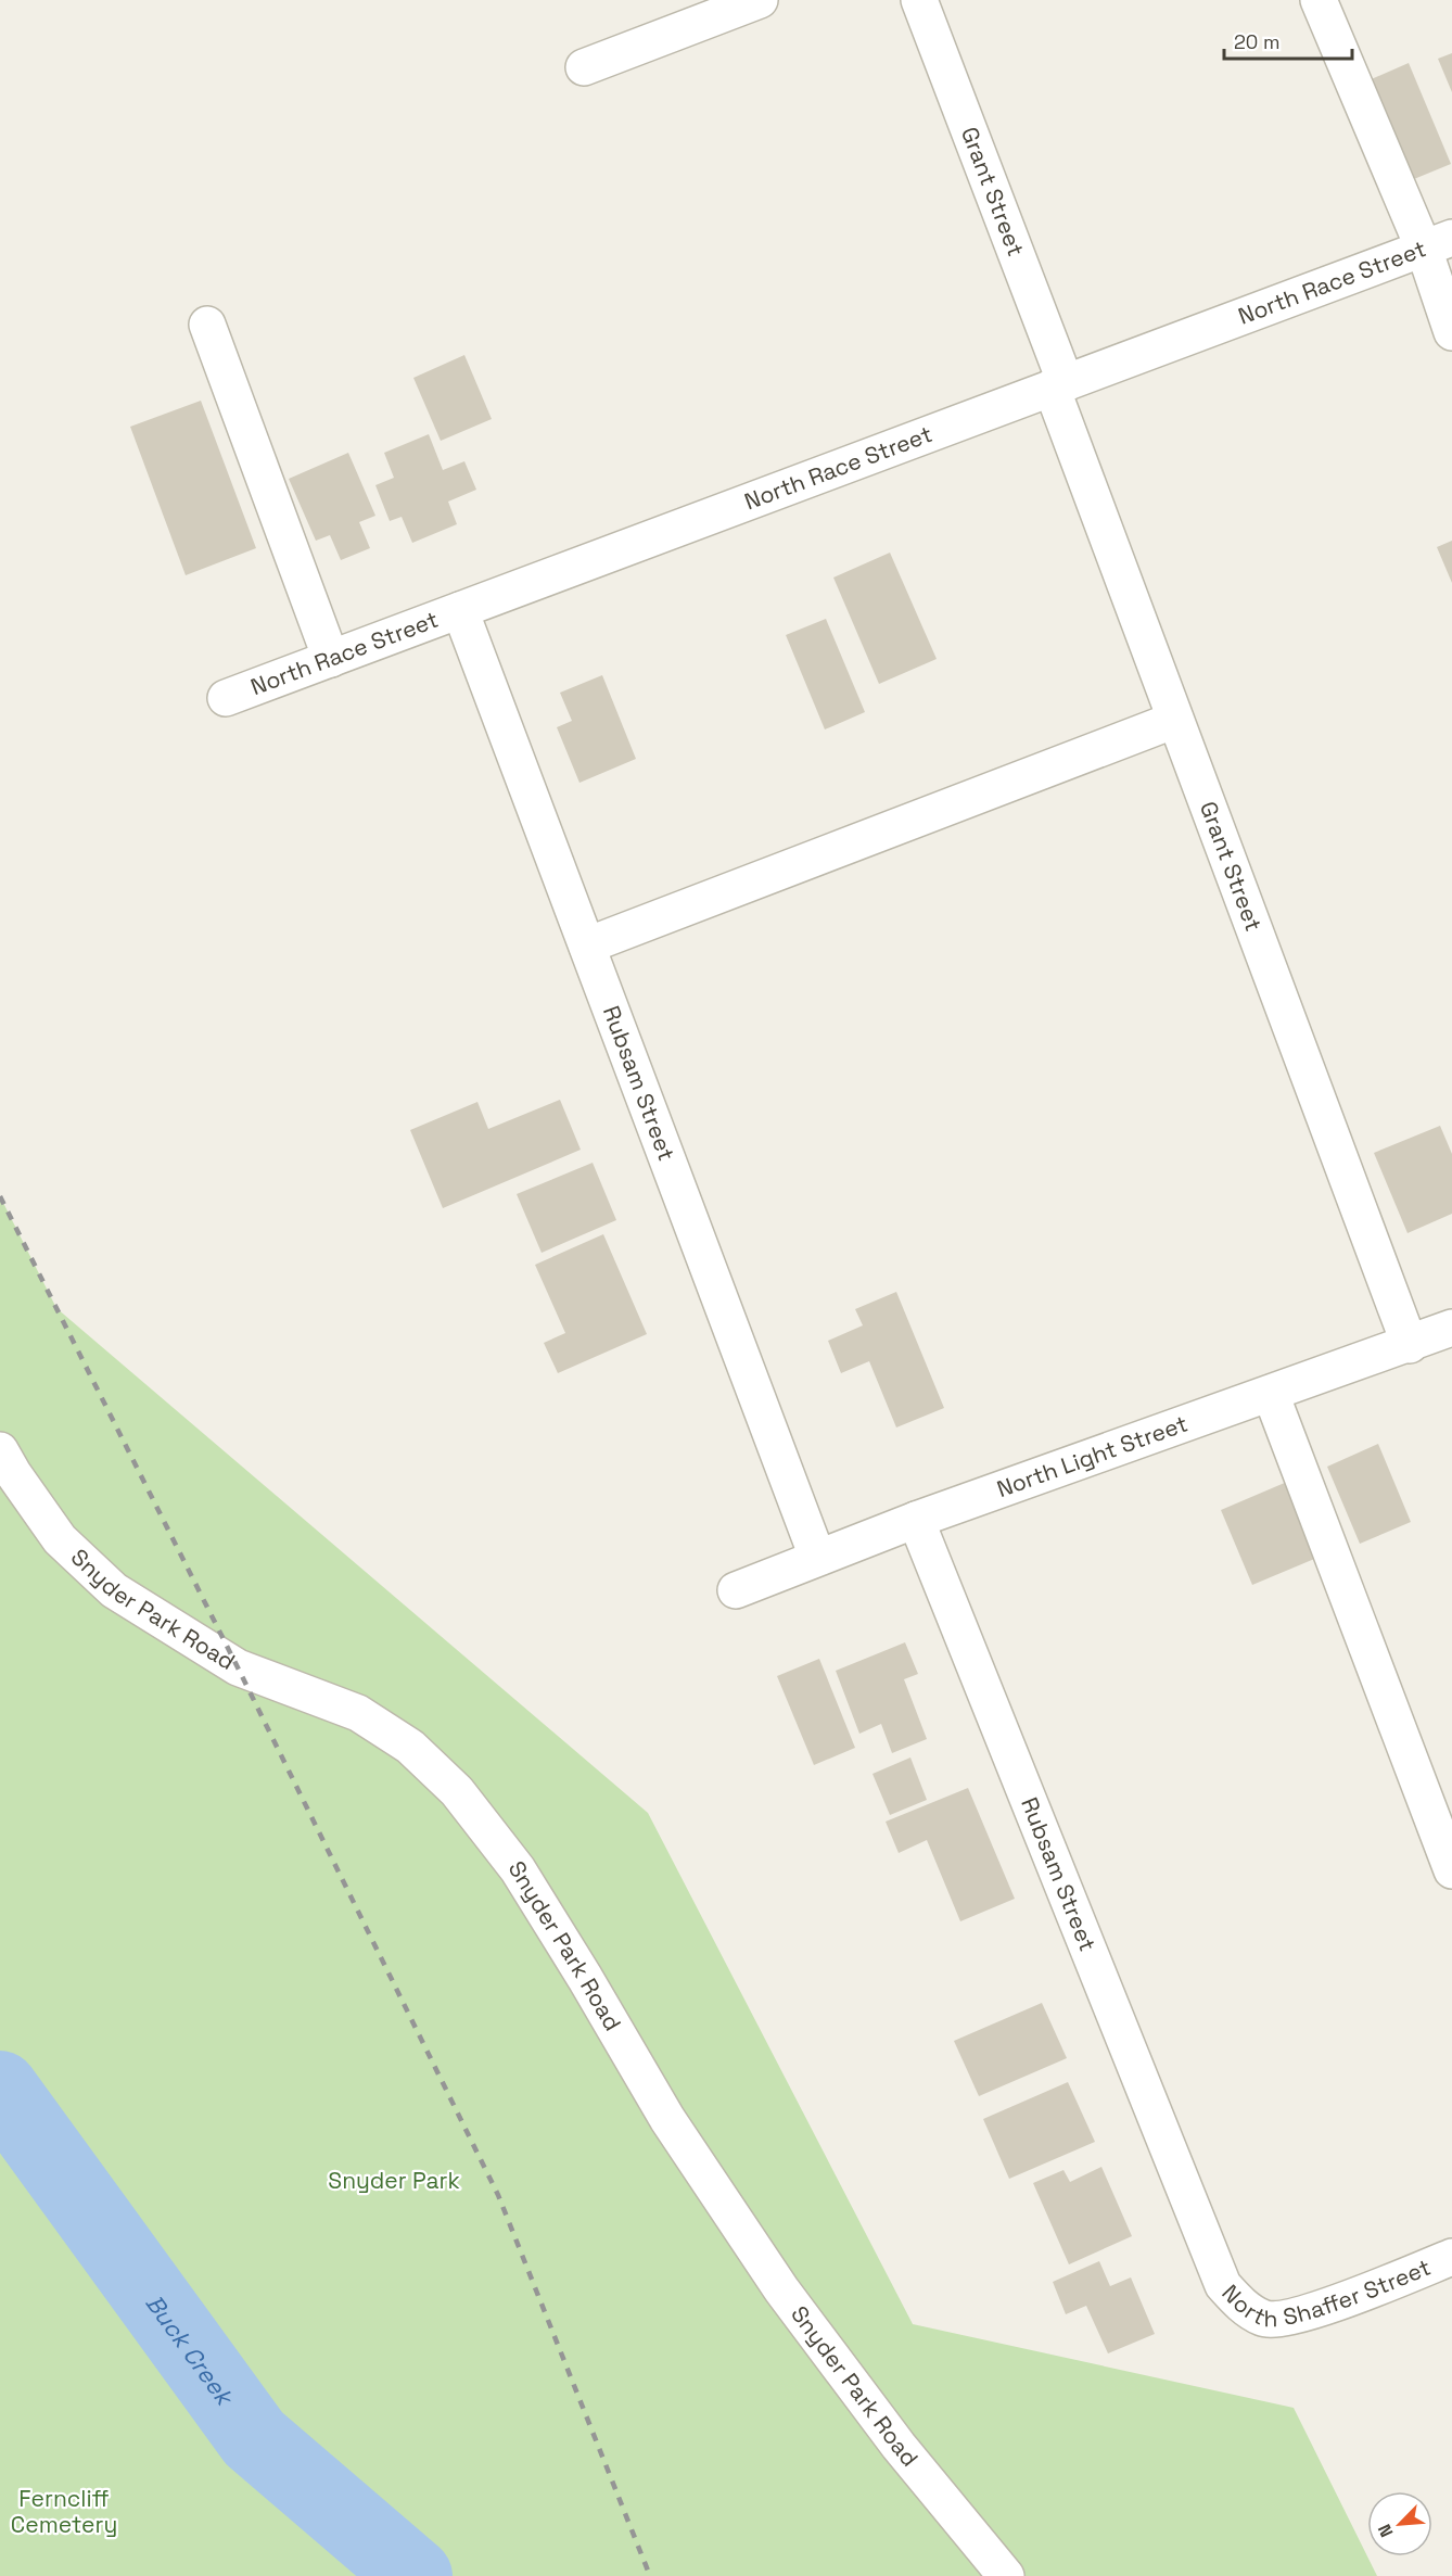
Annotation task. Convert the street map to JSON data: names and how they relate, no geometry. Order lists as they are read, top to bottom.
{
  "streets": {
    "street": [
      "Grant Street",
      "North Race Street",
      "Rubsam Street",
      "North Light Street",
      "Snyder Park Road",
      "North Shaffer Street"
    ]
  },
  "crossings": [
    ["Grant Street", "North Race Street"],
    ["Grant Street", "North Light Street"],
    ["North Race Street", "Rubsam Street"],
    ["Rubsam Street", "North Light Street"],
    ["Rubsam Street", "North Shaffer Street"]
  ],
  "water": ["Buck Creek"],
  "parks": ["Snyder Park", "Ferncliff Cemetery"],
  "scale_bar": "20 m",
  "north": "bottom left"
}
